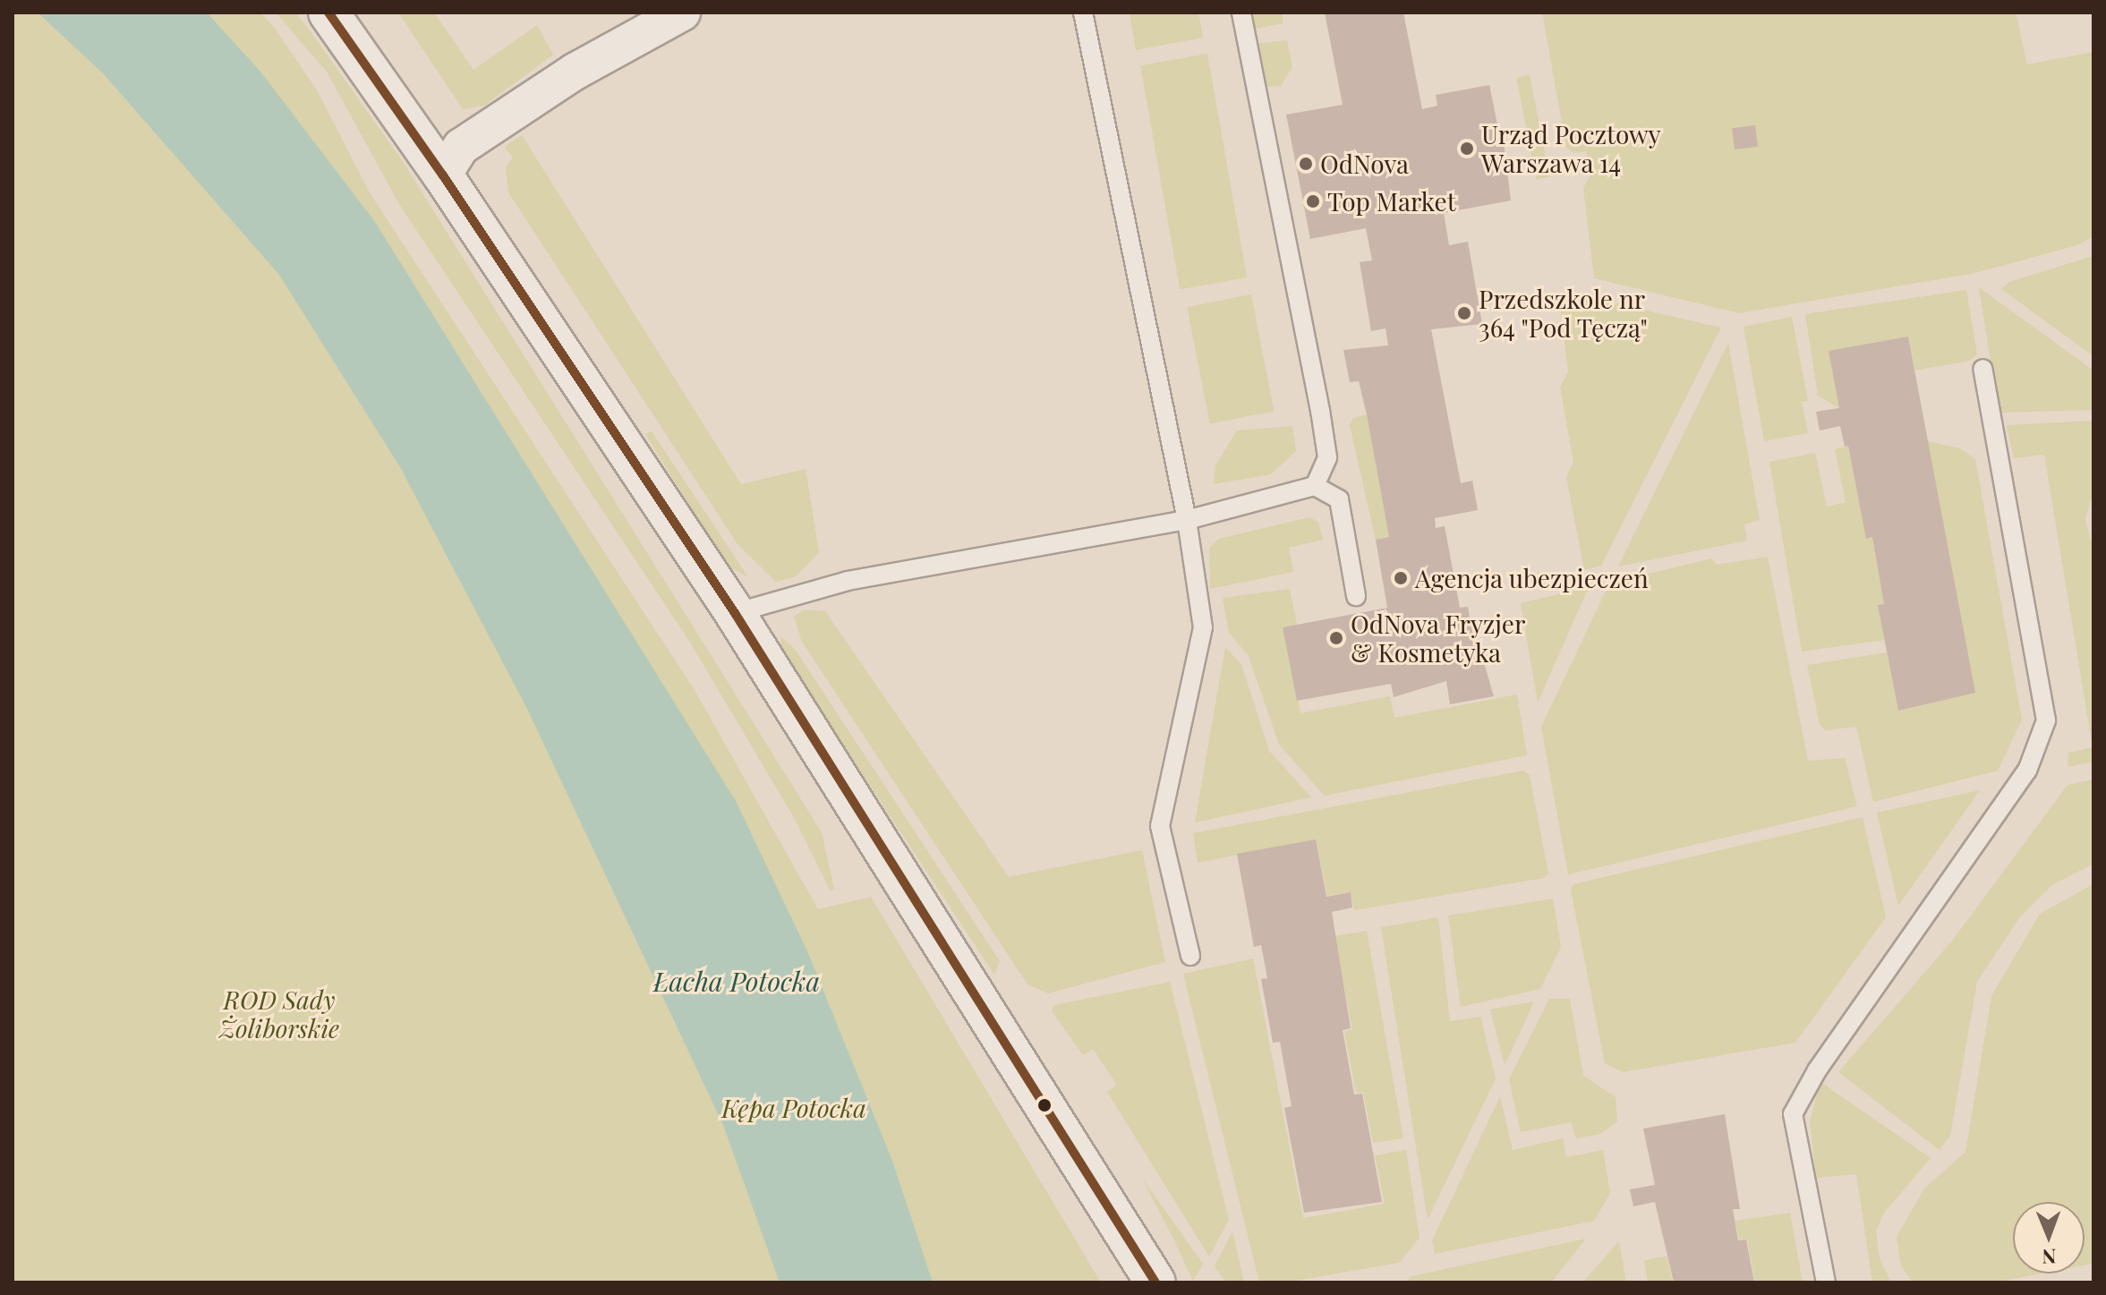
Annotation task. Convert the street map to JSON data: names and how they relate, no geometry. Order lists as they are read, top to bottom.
{
  "water": ["Łacha Potocka"],
  "parks": ["ROD Sady Żoliborskie", "Kępa Potocka"],
  "places": [
    "Urząd Pocztowy Warszawa 14",
    "OdNova",
    "Top Market",
    "Przedszkole nr 364 \"Pod Tęczą\"",
    "Agencja ubezpieczeń",
    "OdNova Fryzjer & Kosmetyka"
  ],
  "north": "bottom"
}
